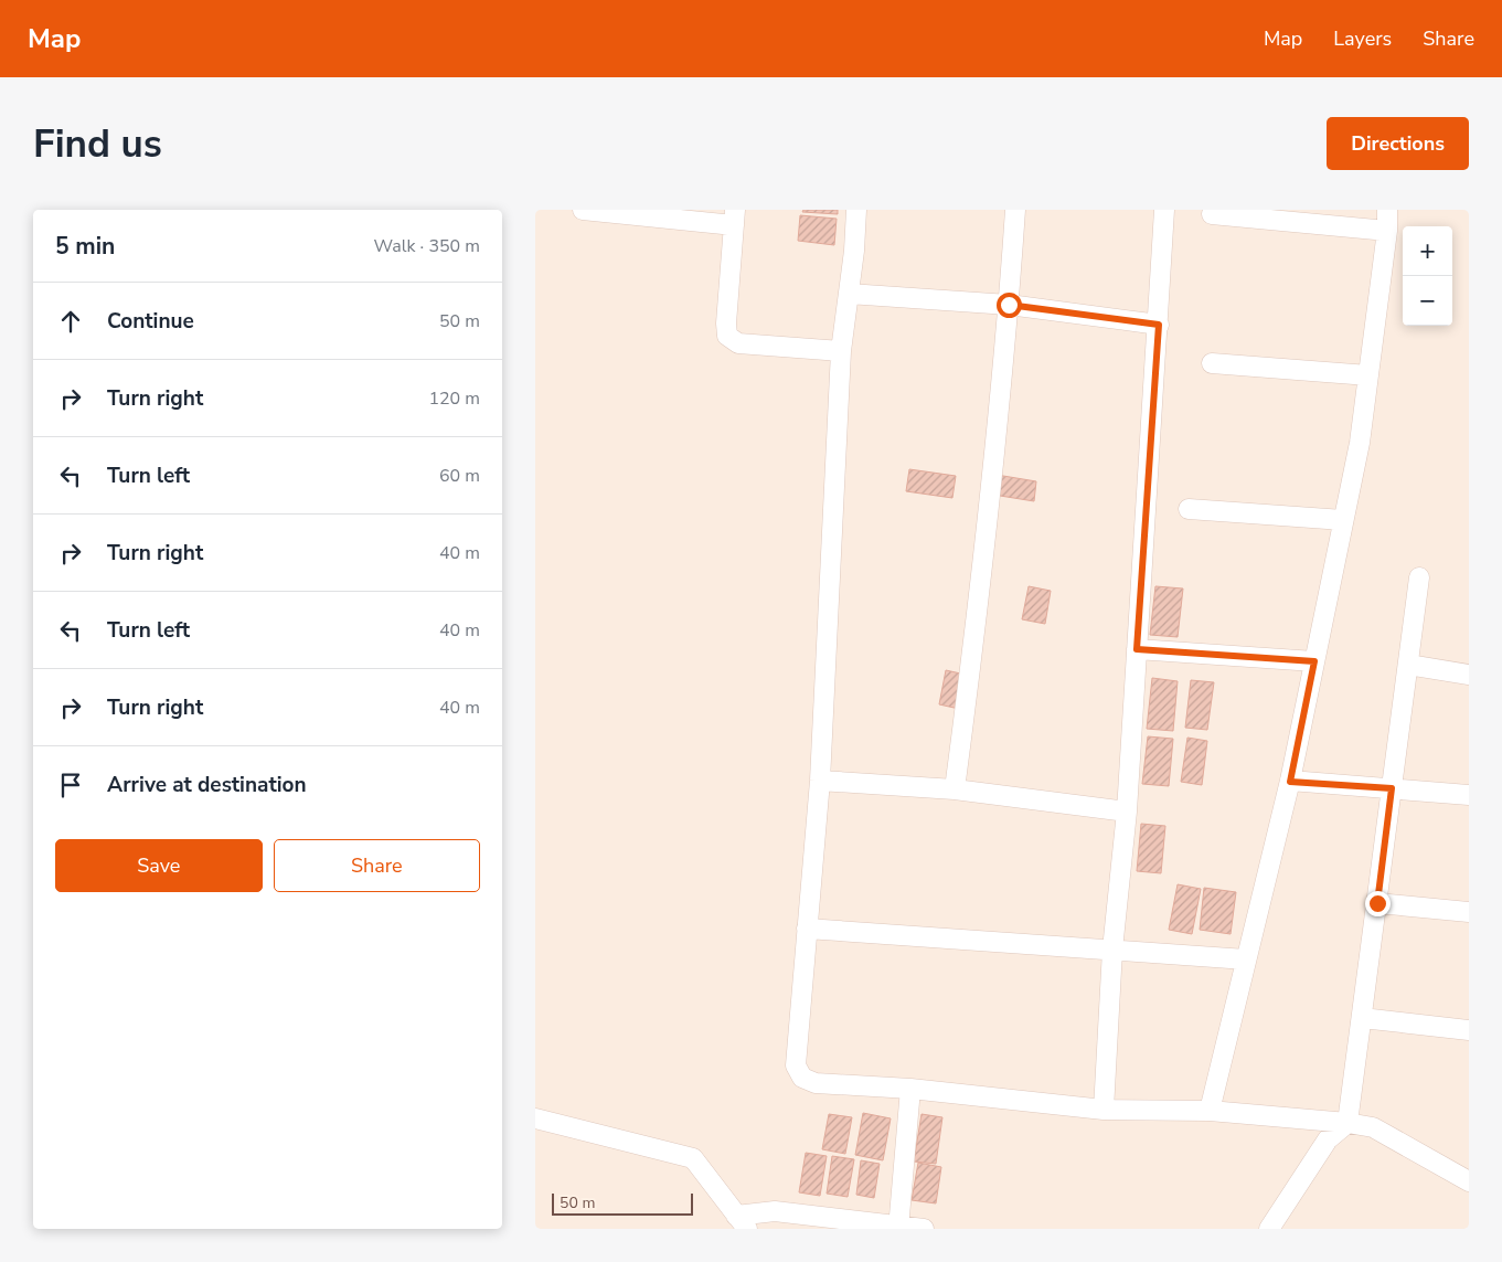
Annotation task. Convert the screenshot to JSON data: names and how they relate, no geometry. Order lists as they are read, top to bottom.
{
  "scale_bar": "50 m",
  "page": {
    "header": "Map",
    "nav": ["Map", "Layers", "Share"],
    "buttons": [
      "Directions",
      ["Save", "Share"]
    ],
    "title": "Find us",
    "heading": ["5 min", "Walk · 350 m"],
    "map_buttons": ["+", "−"],
    "list": [
      ["Continue", "50 m"],
      ["Turn right", "120 m"],
      ["Turn left", "60 m"],
      ["Turn right", "40 m"],
      ["Turn left", "40 m"],
      ["Turn right", "40 m"],
      "Arrive at destination"
    ],
    "scale": "50 m"
  }
}
